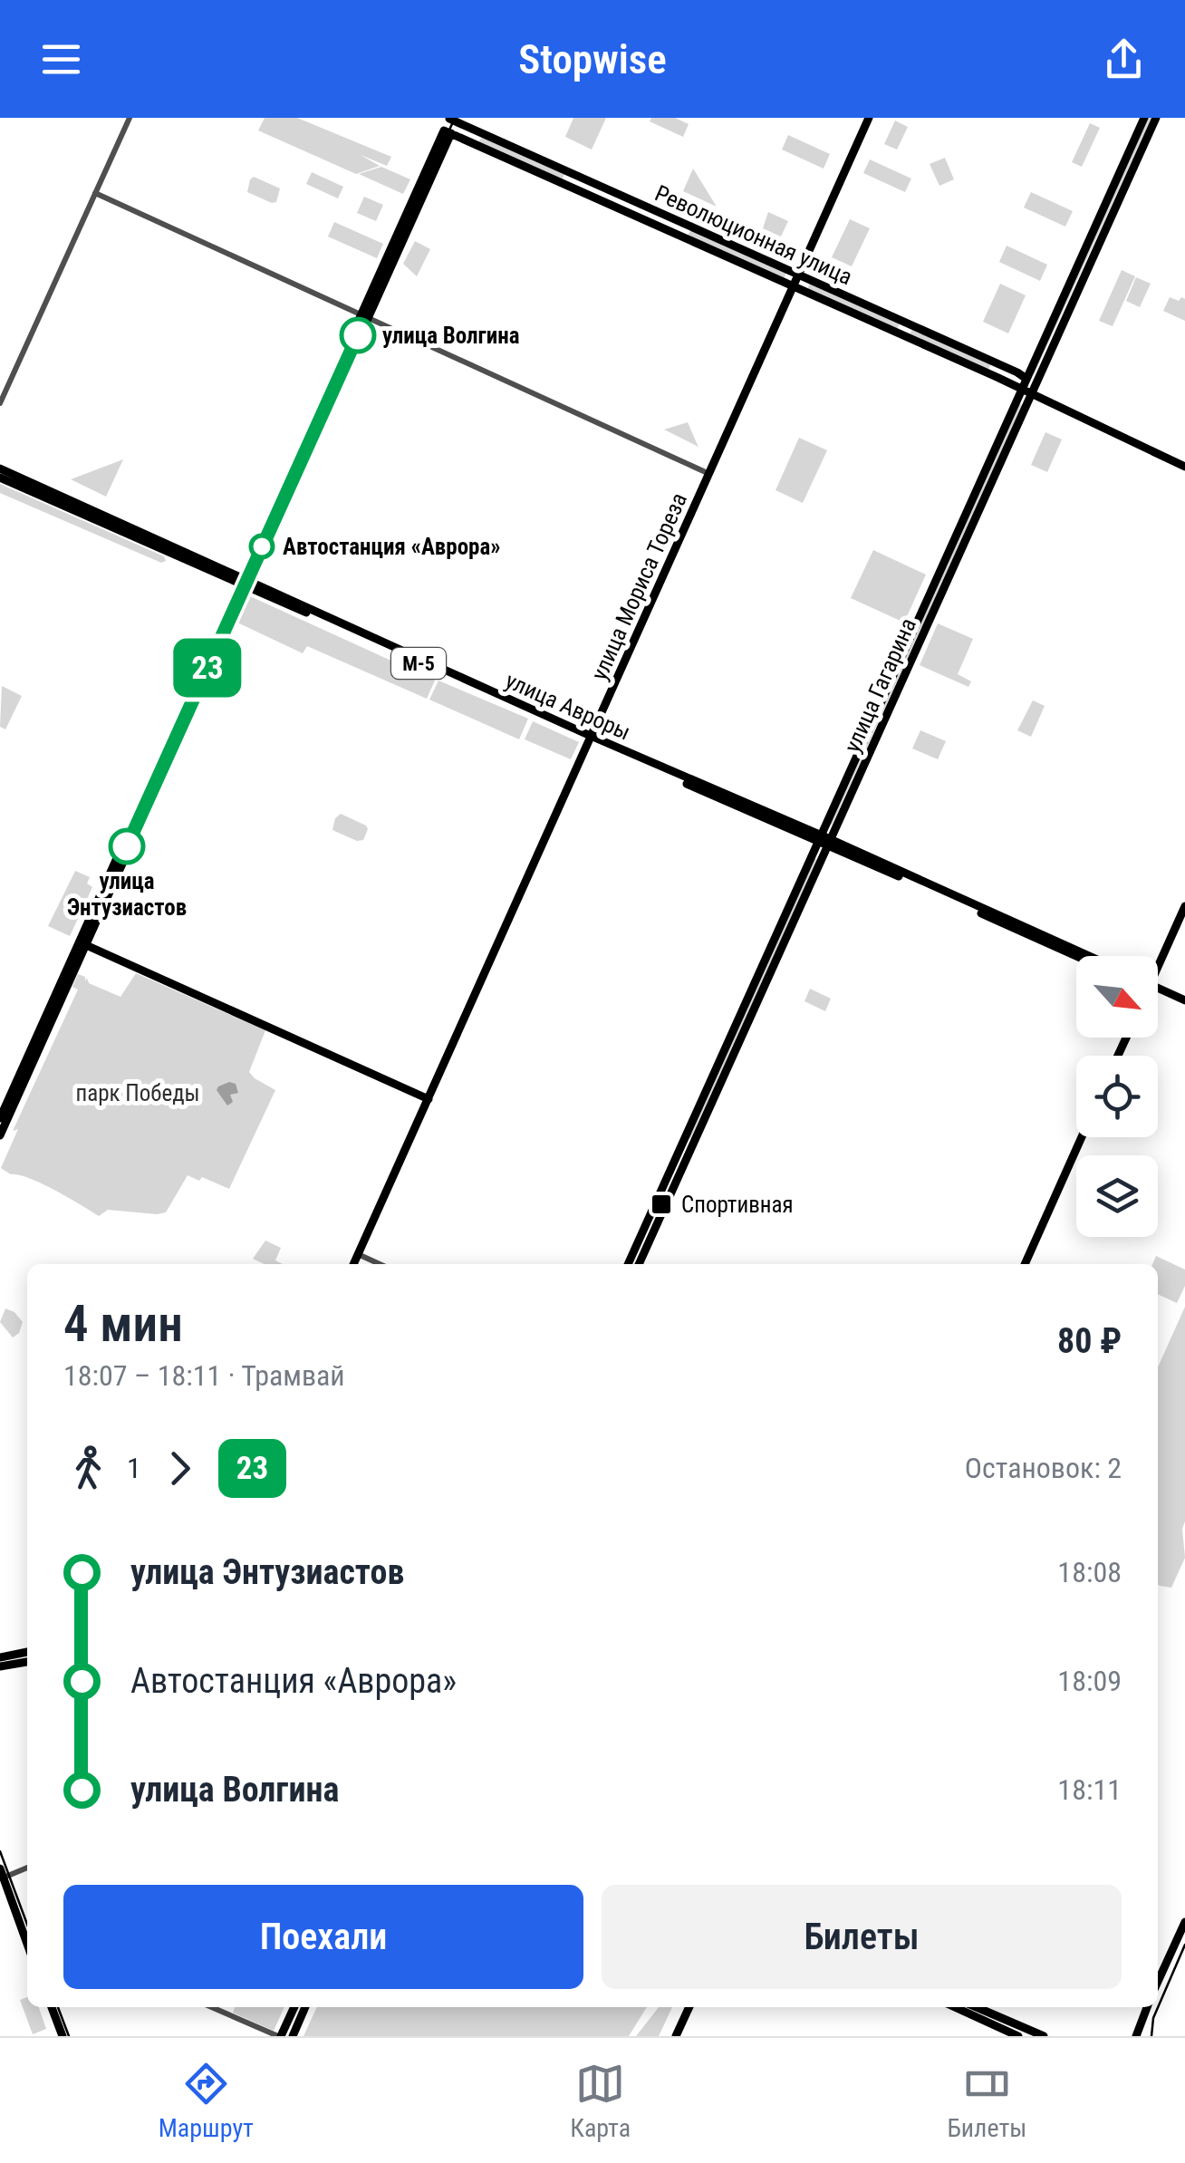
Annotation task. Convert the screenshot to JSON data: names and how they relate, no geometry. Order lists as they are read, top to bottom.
{
  "streets": {
    "main road": [
      "Революционная улица",
      "улица Мориса Тореза",
      "М-5",
      "улица Гагарина",
      "улица Авроры"
    ]
  },
  "crossings": [
    ["Революционная улица", "улица Мориса Тореза"],
    ["Революционная улица", "улица Гагарина"],
    ["улица Мориса Тореза", "улица Авроры"],
    ["улица Гагарина", "улица Авроры"]
  ],
  "parks": ["парк Победы"],
  "places": {
    "other": ["улица Волгина", "Автостанция «Аврора»", "улица Энтузиастов"],
    "transit": ["Спортивная"]
  },
  "lines": ["tram line 23"],
  "north": "bottom right",
  "page": {
    "header": "Stopwise",
    "on_map": "23",
    "heading": ["4 мин", "18:07 – 18:11 · Трамвай", "80 ₽"],
    "legs": ["1", "23", "Остановок: 2"],
    "list": [
      {
        "name": "улица Энтузиастов",
        "value": "18:08"
      },
      {
        "name": "Автостанция «Аврора»",
        "value": "18:09"
      },
      {
        "name": "улица Волгина",
        "value": "18:11"
      }
    ],
    "buttons": ["Поехали", "Билеты"],
    "tabs": ["Маршрут", "Карта", "Билеты"]
  }
}
